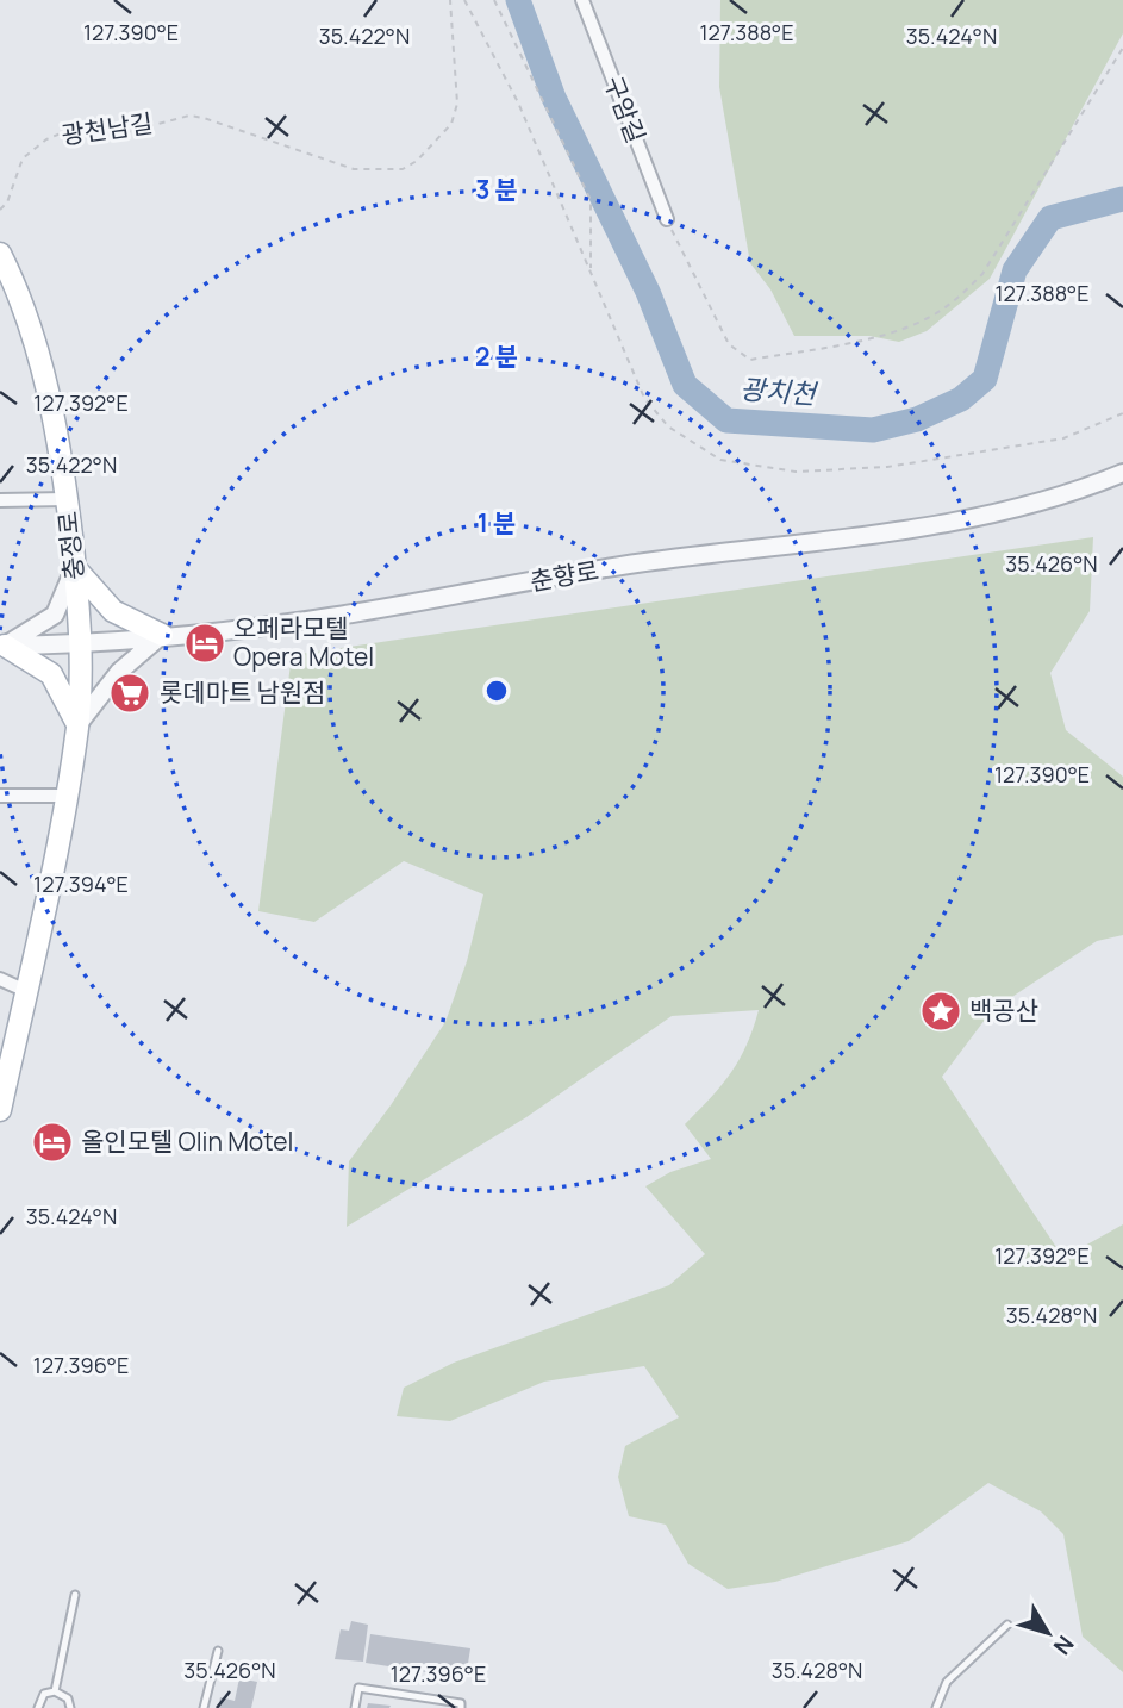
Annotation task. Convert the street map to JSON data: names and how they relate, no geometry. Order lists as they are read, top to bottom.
{
  "streets": {
    "main road": ["충정로"],
    "street": ["구암길", "춘향로"],
    "path": ["광천남길"]
  },
  "crossings": [
    ["충정로", "춘향로"]
  ],
  "water": ["광치천"],
  "places": {
    "hotel": ["오페라모텔 Opera Motel", "올인모텔 Olin Motel"],
    "supermarket": ["롯데마트 남원점"],
    "place": ["백공산"]
  },
  "north": "bottom right",
  "coordinates": [
    "127.390°E",
    "127.388°E",
    "35.422°N",
    "35.424°N",
    "127.392°E",
    "35.426°N",
    "127.394°E",
    "35.428°N",
    "127.396°E"
  ],
  "rings": ["3 분", "2 분", "1 분"]
}
